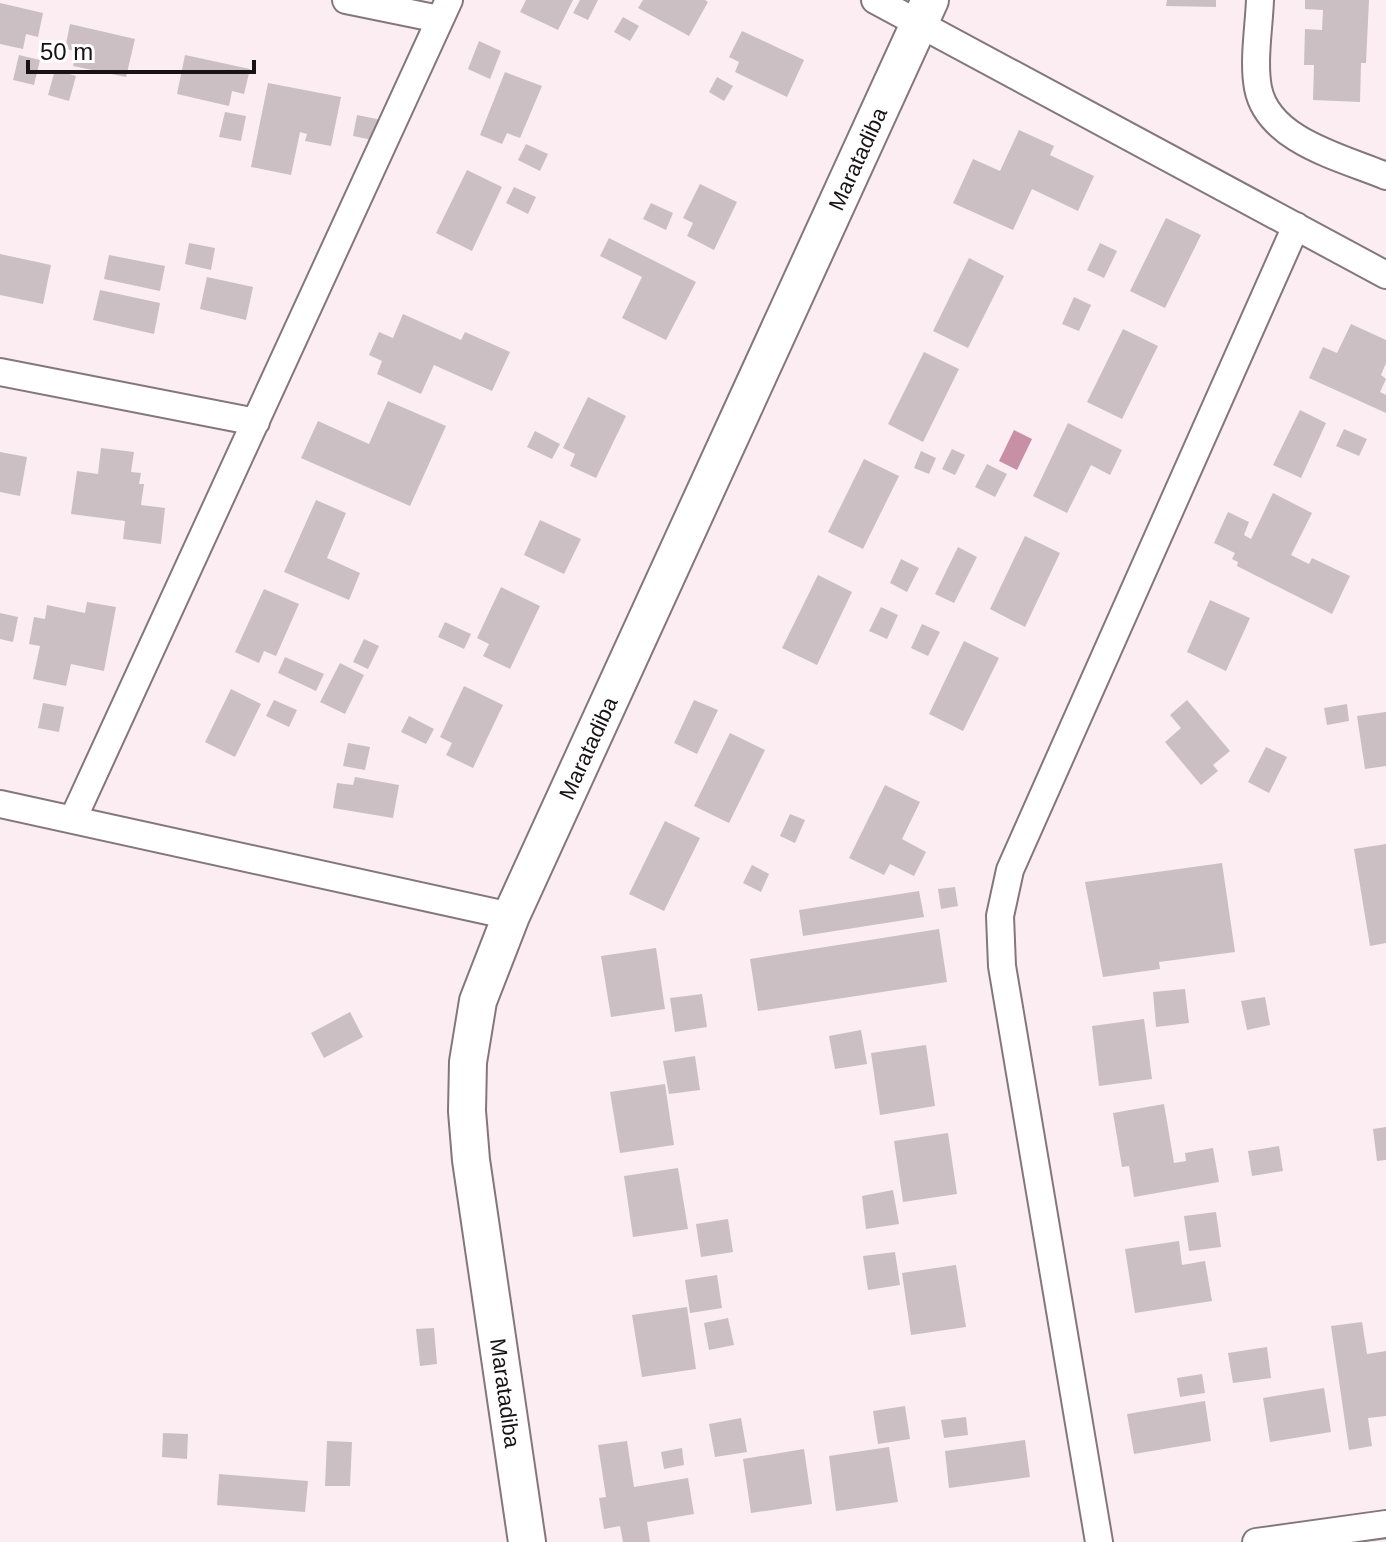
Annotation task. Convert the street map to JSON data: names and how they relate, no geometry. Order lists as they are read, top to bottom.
{
  "streets": {
    "street": ["Maratadiba"]
  },
  "scale_bar": "50 m"
}
